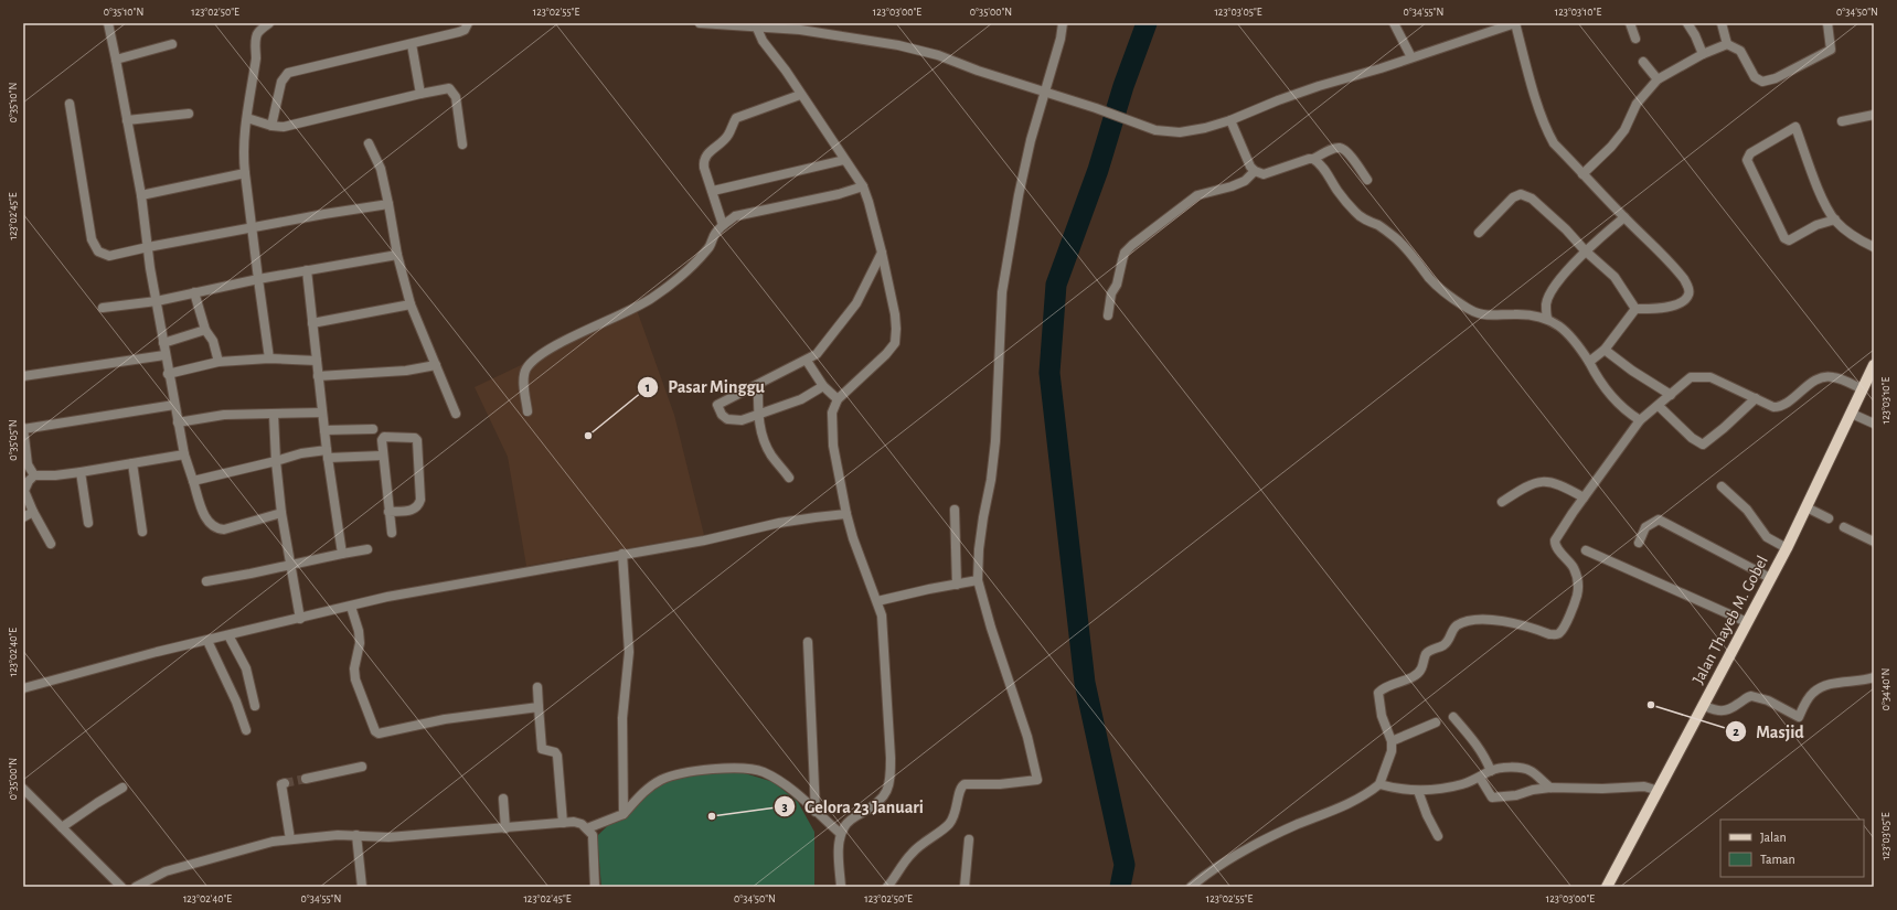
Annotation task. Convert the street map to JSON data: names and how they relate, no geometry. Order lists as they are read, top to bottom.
{
  "streets": {
    "main road": ["Jalan Thayeb M. Gobel"]
  },
  "places": ["Pasar Minggu", "Masjid", "Gelora 23 Januari"],
  "legend": ["Jalan", "Taman"],
  "coordinates": [
    "0°35'10\"N",
    "123°02'50\"E",
    "123°02'55\"E",
    "123°03'00\"E",
    "0°35'00\"N",
    "123°03'05\"E",
    "0°34'55\"N",
    "123°03'10\"E",
    "0°34'50\"N",
    "123°02'45\"E",
    "0°35'05\"N",
    "123°02'40\"E",
    "0°34'40\"N"
  ]
}
